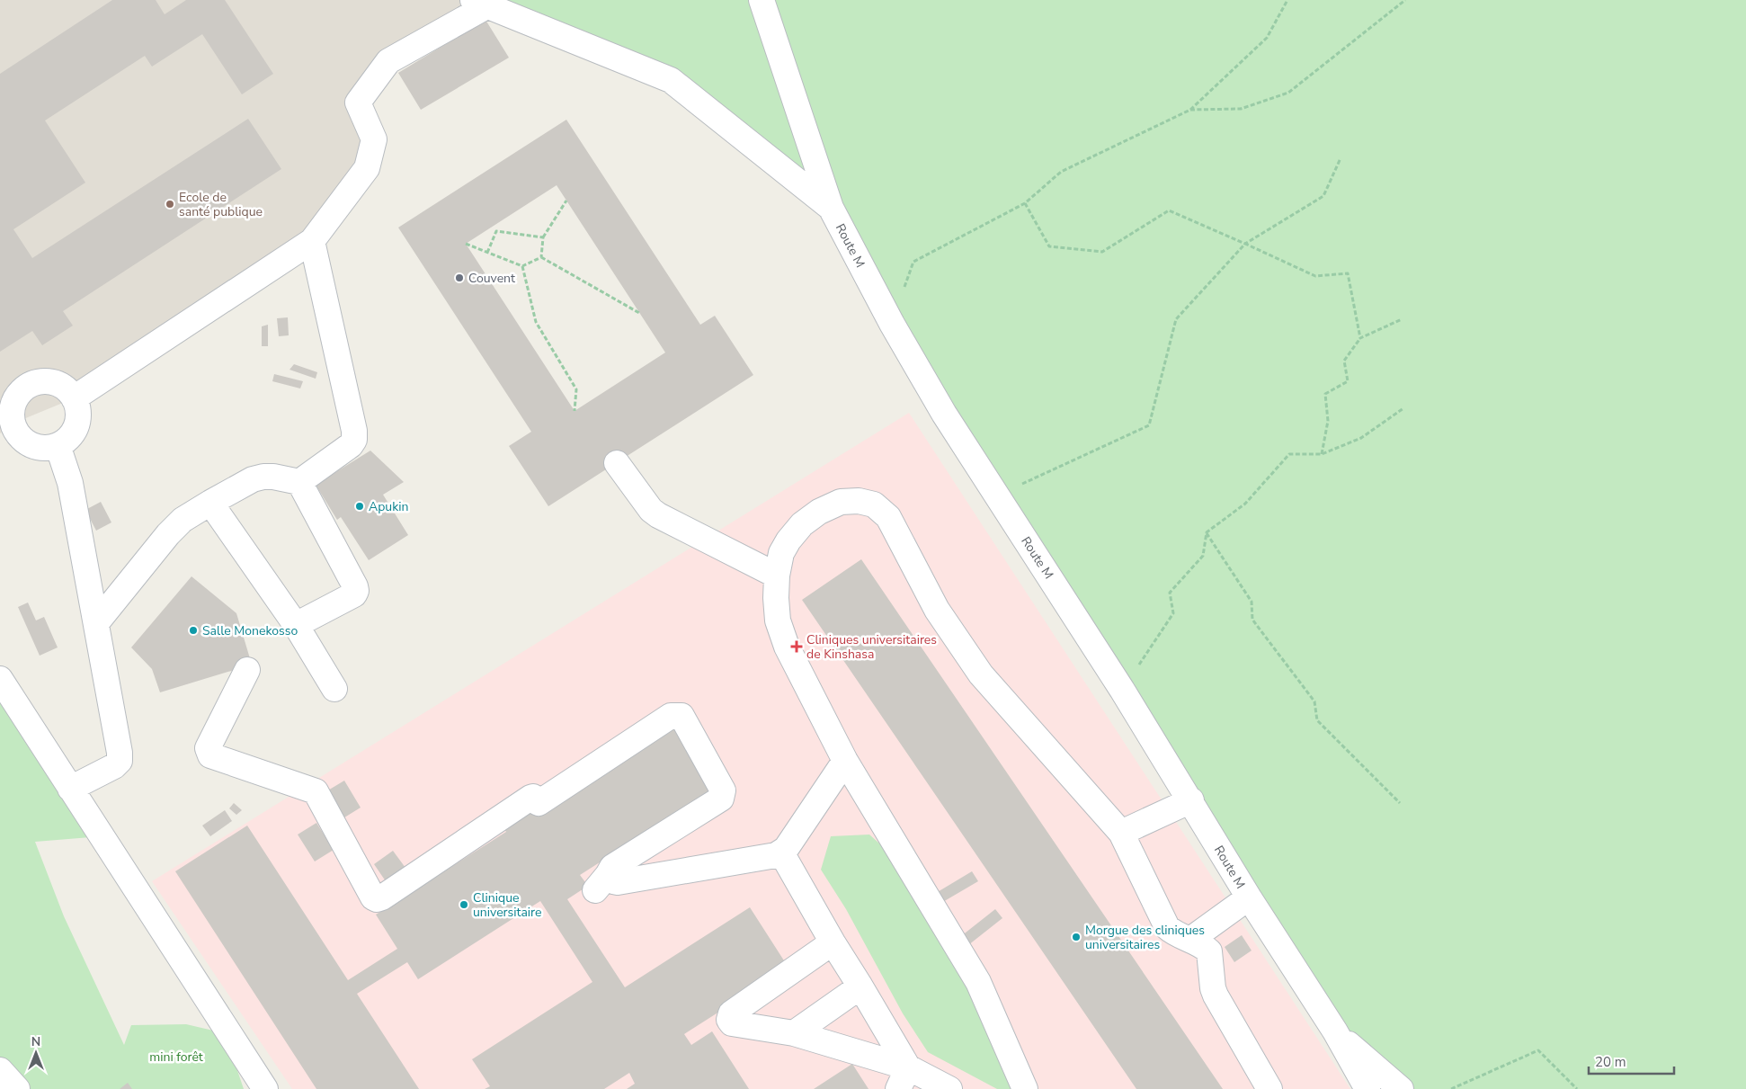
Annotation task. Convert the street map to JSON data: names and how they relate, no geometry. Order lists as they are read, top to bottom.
{
  "streets": {
    "lane": ["Route M"]
  },
  "parks": ["mini forêt"],
  "places": {
    "other": [
      "Ecole de santé publique",
      "Couvent",
      "Apukin",
      "Salle Monekosso",
      "Clinique universitaire",
      "Morgue des cliniques universitaires"
    ],
    "health": ["Cliniques universitaires de Kinshasa"]
  },
  "scale_bar": "20 m",
  "north": "top"
}
